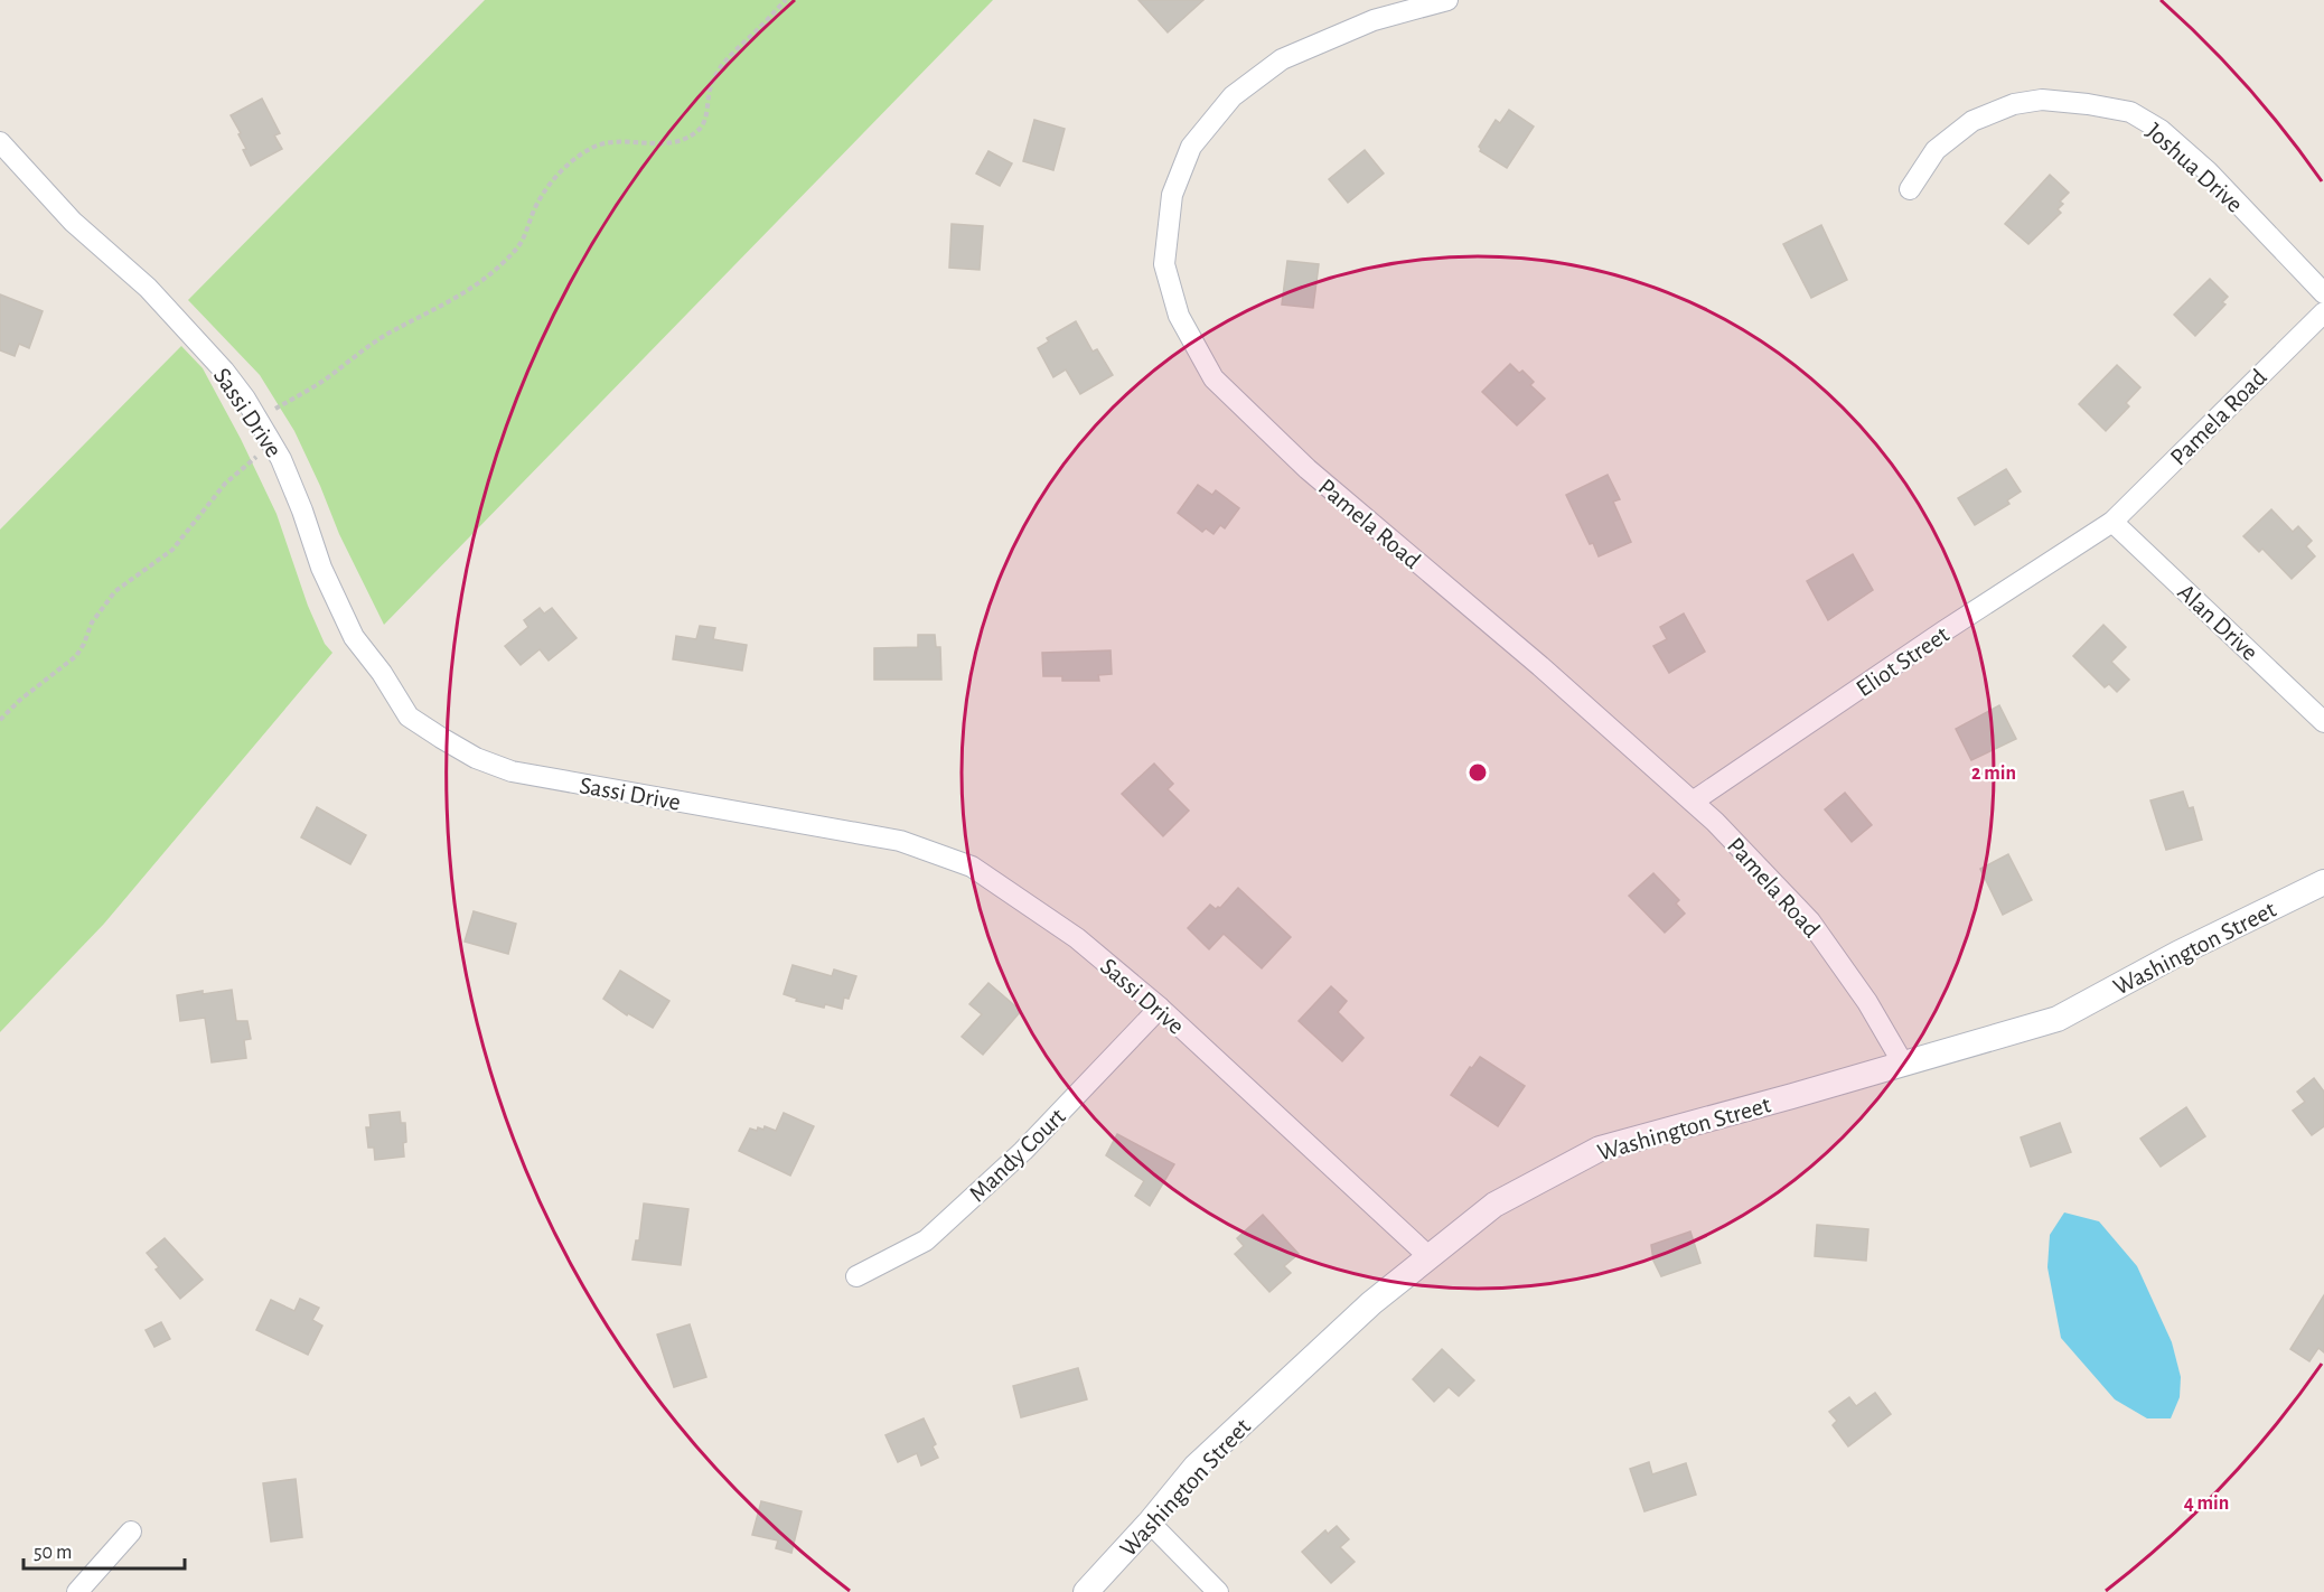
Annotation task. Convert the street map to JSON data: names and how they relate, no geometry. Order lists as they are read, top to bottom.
{
  "streets": {
    "street": [
      "Joshua Drive",
      "Sassi Drive",
      "Pamela Road",
      "Alan Drive",
      "Eliot Street",
      "Washington Street",
      "Mandy Court"
    ]
  },
  "crossings": [
    ["Sassi Drive", "Washington Street"],
    ["Sassi Drive", "Mandy Court"],
    ["Pamela Road", "Alan Drive"],
    ["Pamela Road", "Eliot Street"],
    ["Pamela Road", "Washington Street"],
    ["Alan Drive", "Eliot Street"]
  ],
  "scale_bar": "50 m",
  "rings": ["2 min", "4 min"]
}
